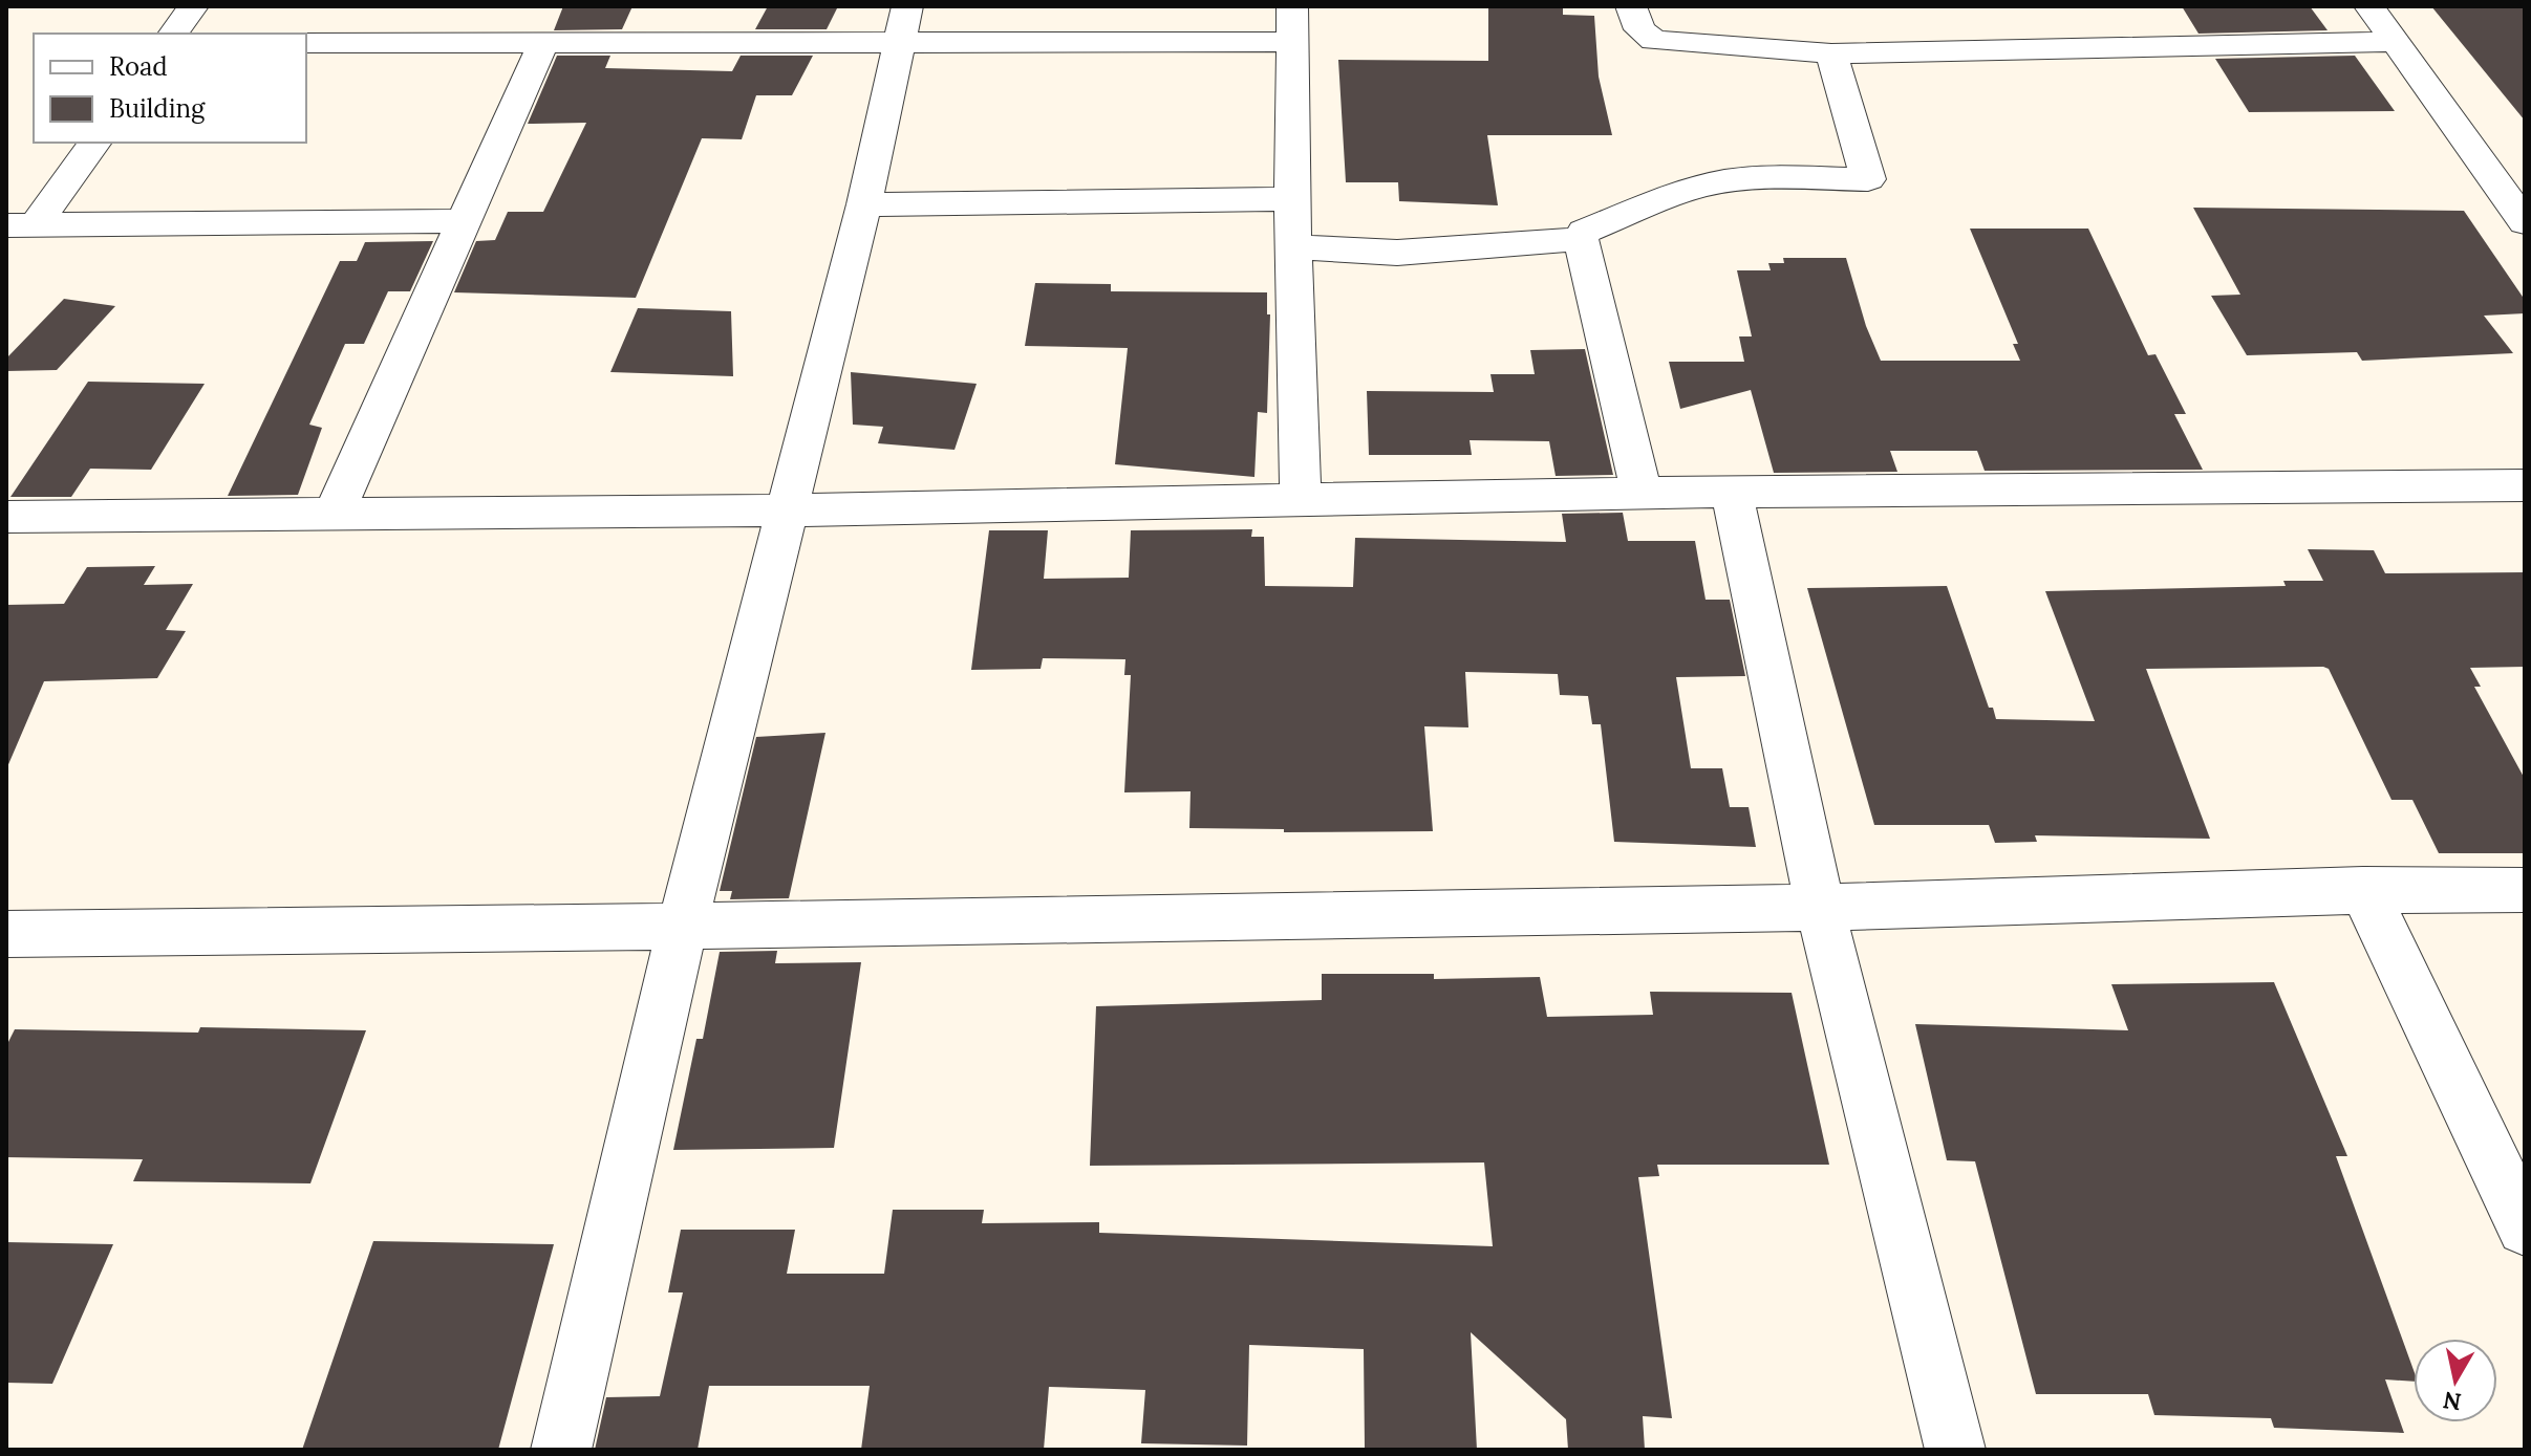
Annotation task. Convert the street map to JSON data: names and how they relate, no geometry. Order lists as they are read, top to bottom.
{
  "legend": ["Road", "Building"],
  "north": "bottom"
}
